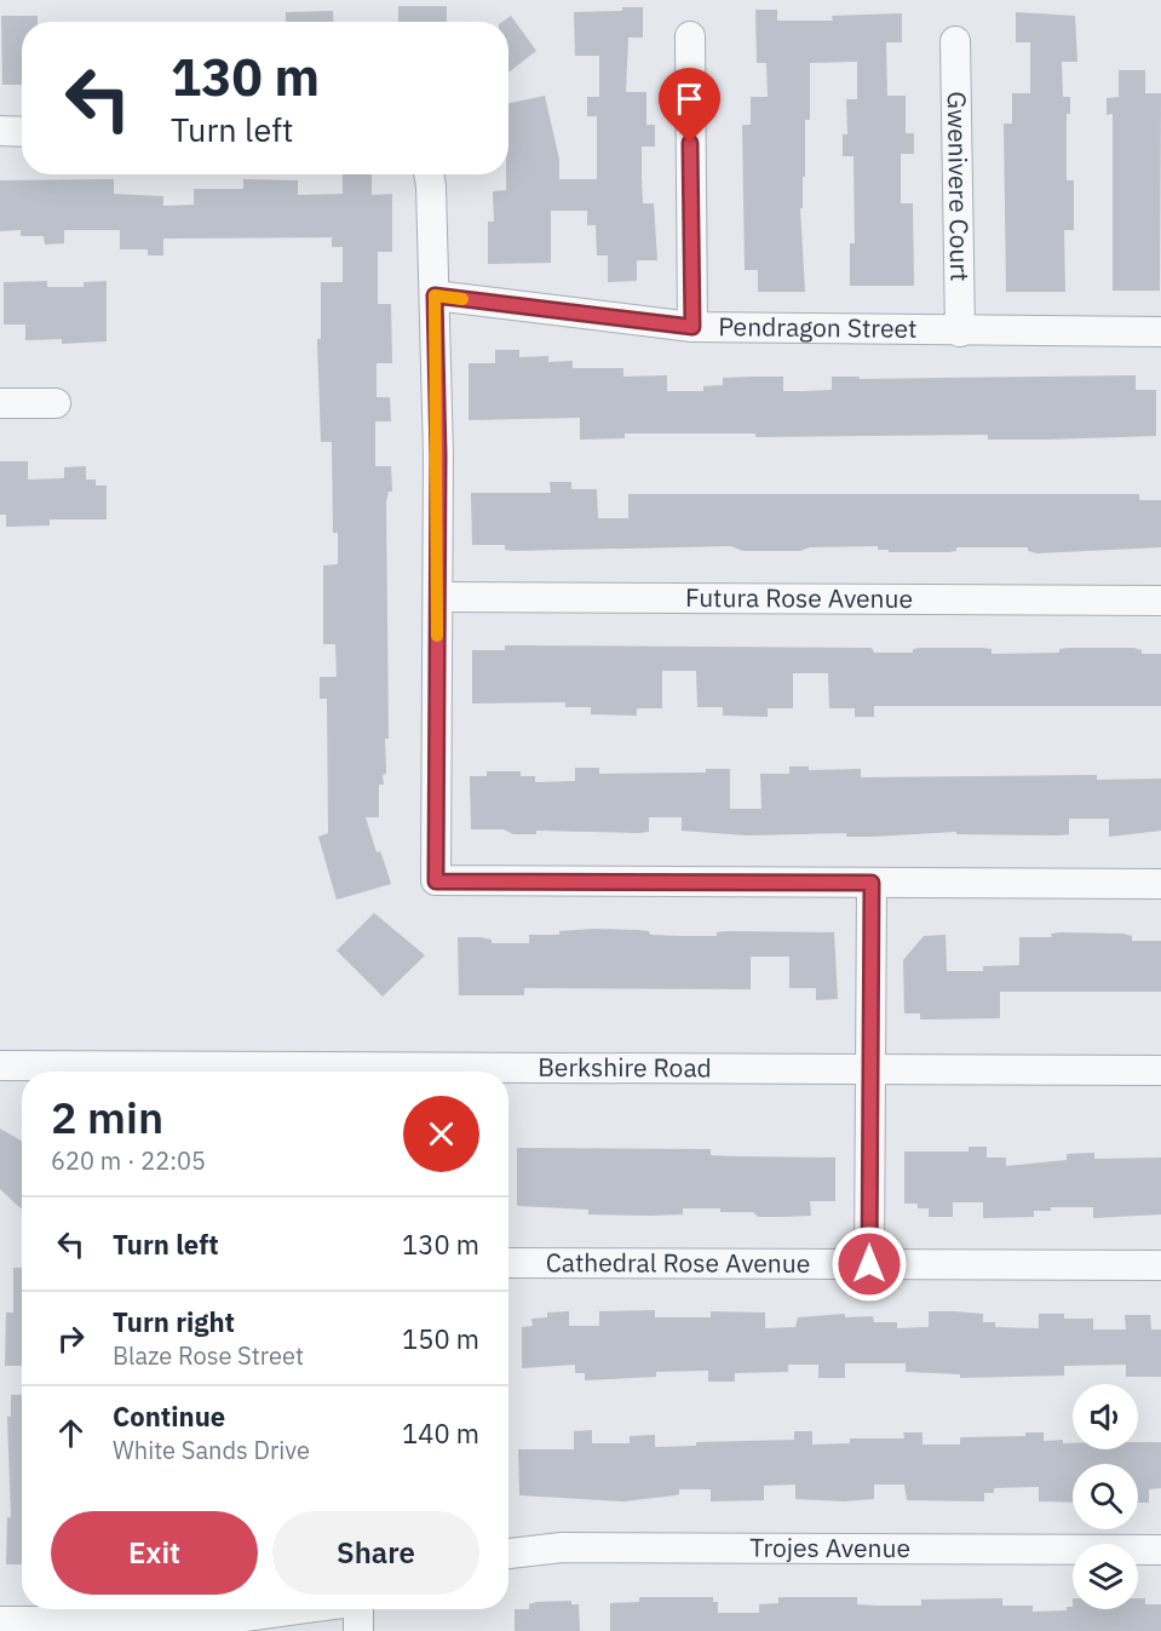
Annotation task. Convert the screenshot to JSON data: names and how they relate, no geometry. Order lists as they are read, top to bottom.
{
  "streets": {
    "street": [
      "Gwenivere Court",
      "Pendragon Street",
      "Futura Rose Avenue",
      "Berkshire Road",
      "Cathedral Rose Avenue",
      "Trojes Avenue"
    ]
  },
  "crossings": [
    ["Gwenivere Court", "Pendragon Street"]
  ],
  "page": {
    "turn": ["130 m", "Turn left"],
    "heading": ["2 min", "620 m · 22:05"],
    "list": [
      {
        "name": "Turn left",
        "value": "130 m"
      },
      {
        "name": "Turn right",
        "note": "Blaze Rose Street",
        "value": "150 m"
      },
      {
        "name": "Continue",
        "note": "White Sands Drive",
        "value": "140 m"
      }
    ],
    "buttons": ["Exit", "Share"]
  }
}
